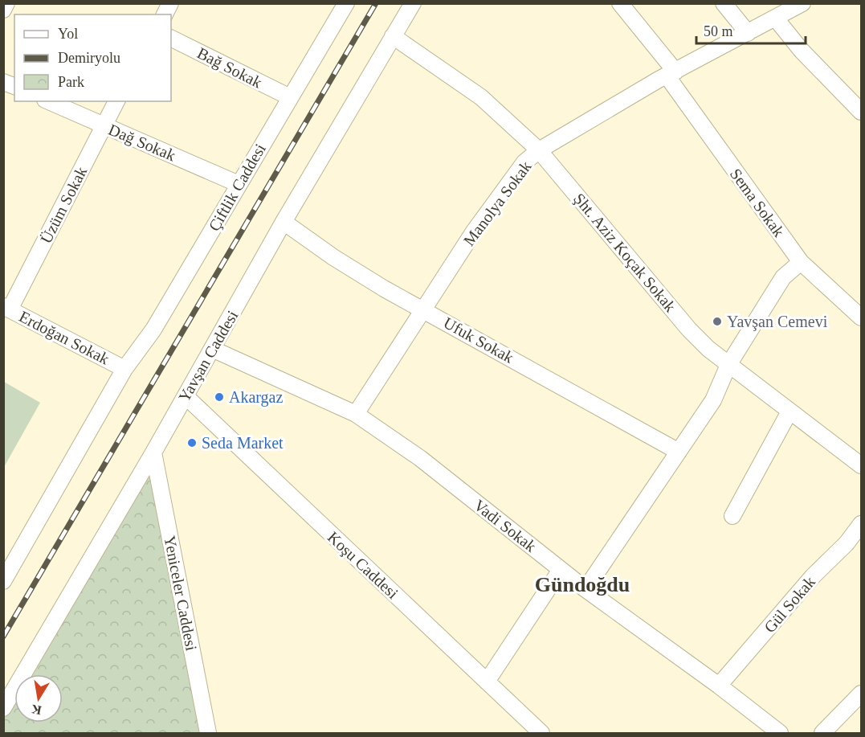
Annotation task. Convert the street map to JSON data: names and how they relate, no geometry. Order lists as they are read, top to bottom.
{
  "streets": {
    "street": [
      "Bağ Sokak",
      "Dağ Sokak",
      "Çiftlik Caddesi",
      "Sema Sokak",
      "Manolya Sokak",
      "Üzüm Sokak",
      "Şht. Aziz Koçak Sokak",
      "Erdoğan Sokak",
      "Ufuk Sokak",
      "Yavşan Caddesi",
      "Vadi Sokak",
      "Koşu Caddesi",
      "Yeniceler Caddesi",
      "Gül Sokak"
    ]
  },
  "crossings": [
    ["Bağ Sokak", "Çiftlik Caddesi"],
    ["Dağ Sokak", "Çiftlik Caddesi"],
    ["Dağ Sokak", "Üzüm Sokak"],
    ["Çiftlik Caddesi", "Erdoğan Sokak"],
    ["Sema Sokak", "Manolya Sokak"],
    ["Manolya Sokak", "Şht. Aziz Koçak Sokak"],
    ["Manolya Sokak", "Ufuk Sokak"],
    ["Manolya Sokak", "Vadi Sokak"],
    ["Üzüm Sokak", "Erdoğan Sokak"],
    ["Şht. Aziz Koçak Sokak", "Yavşan Caddesi"],
    ["Ufuk Sokak", "Yavşan Caddesi"],
    ["Yavşan Caddesi", "Vadi Sokak"],
    ["Yavşan Caddesi", "Koşu Caddesi"],
    ["Yavşan Caddesi", "Yeniceler Caddesi"],
    ["Vadi Sokak", "Gül Sokak"]
  ],
  "districts": ["Gündoğdu"],
  "places": ["Yavşan Cemevi", "Akargaz", "Seda Market"],
  "legend": ["Yol", "Demiryolu", "Park"],
  "scale_bar": "50 m",
  "north": "bottom"
}
